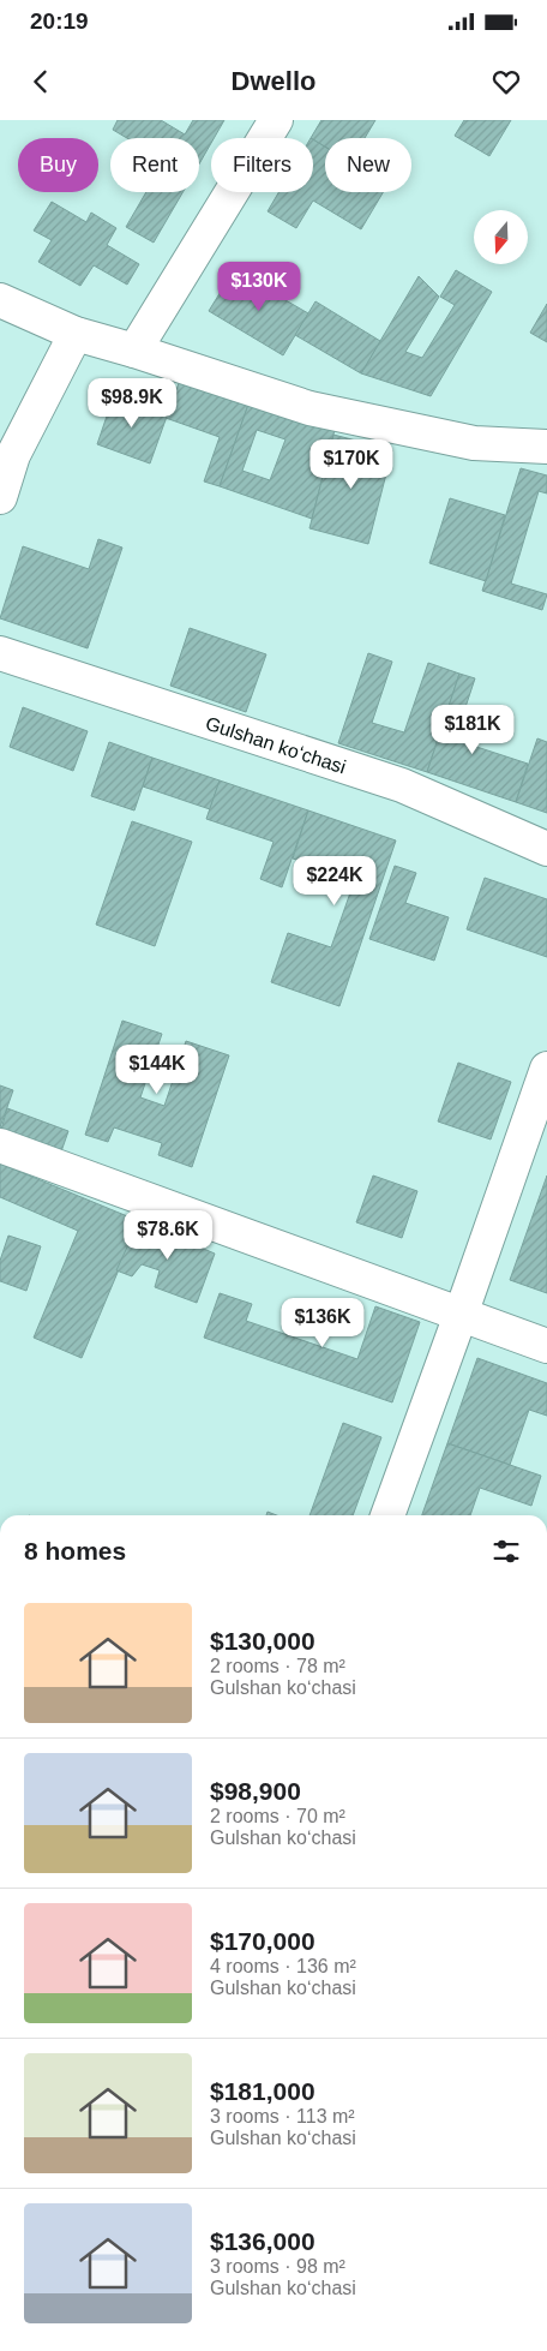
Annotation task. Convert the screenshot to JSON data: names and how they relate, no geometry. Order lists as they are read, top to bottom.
{
  "streets": {
    "street": ["Gulshan koʻchasi"]
  },
  "north": "bottom",
  "page": {
    "status": "20:19",
    "header": "Dwello",
    "chip": [
      "Buy",
      "Rent",
      "Filters",
      "New"
    ],
    "price": [
      "$130K",
      "$98.9K",
      "$170K",
      "$181K",
      "$224K",
      "$144K",
      "$78.6K",
      "$136K"
    ],
    "heading": "8 homes",
    "list": [
      {
        "name": "$130,000",
        "note": "2 rooms · 78 m² · Gulshan koʻchasi"
      },
      {
        "name": "$98,900",
        "note": "2 rooms · 70 m² · Gulshan koʻchasi"
      },
      {
        "name": "$170,000",
        "note": "4 rooms · 136 m² · Gulshan koʻchasi"
      },
      {
        "name": "$181,000",
        "note": "3 rooms · 113 m² · Gulshan koʻchasi"
      },
      {
        "name": "$136,000",
        "note": "3 rooms · 98 m² · Gulshan koʻchasi"
      }
    ]
  }
}
